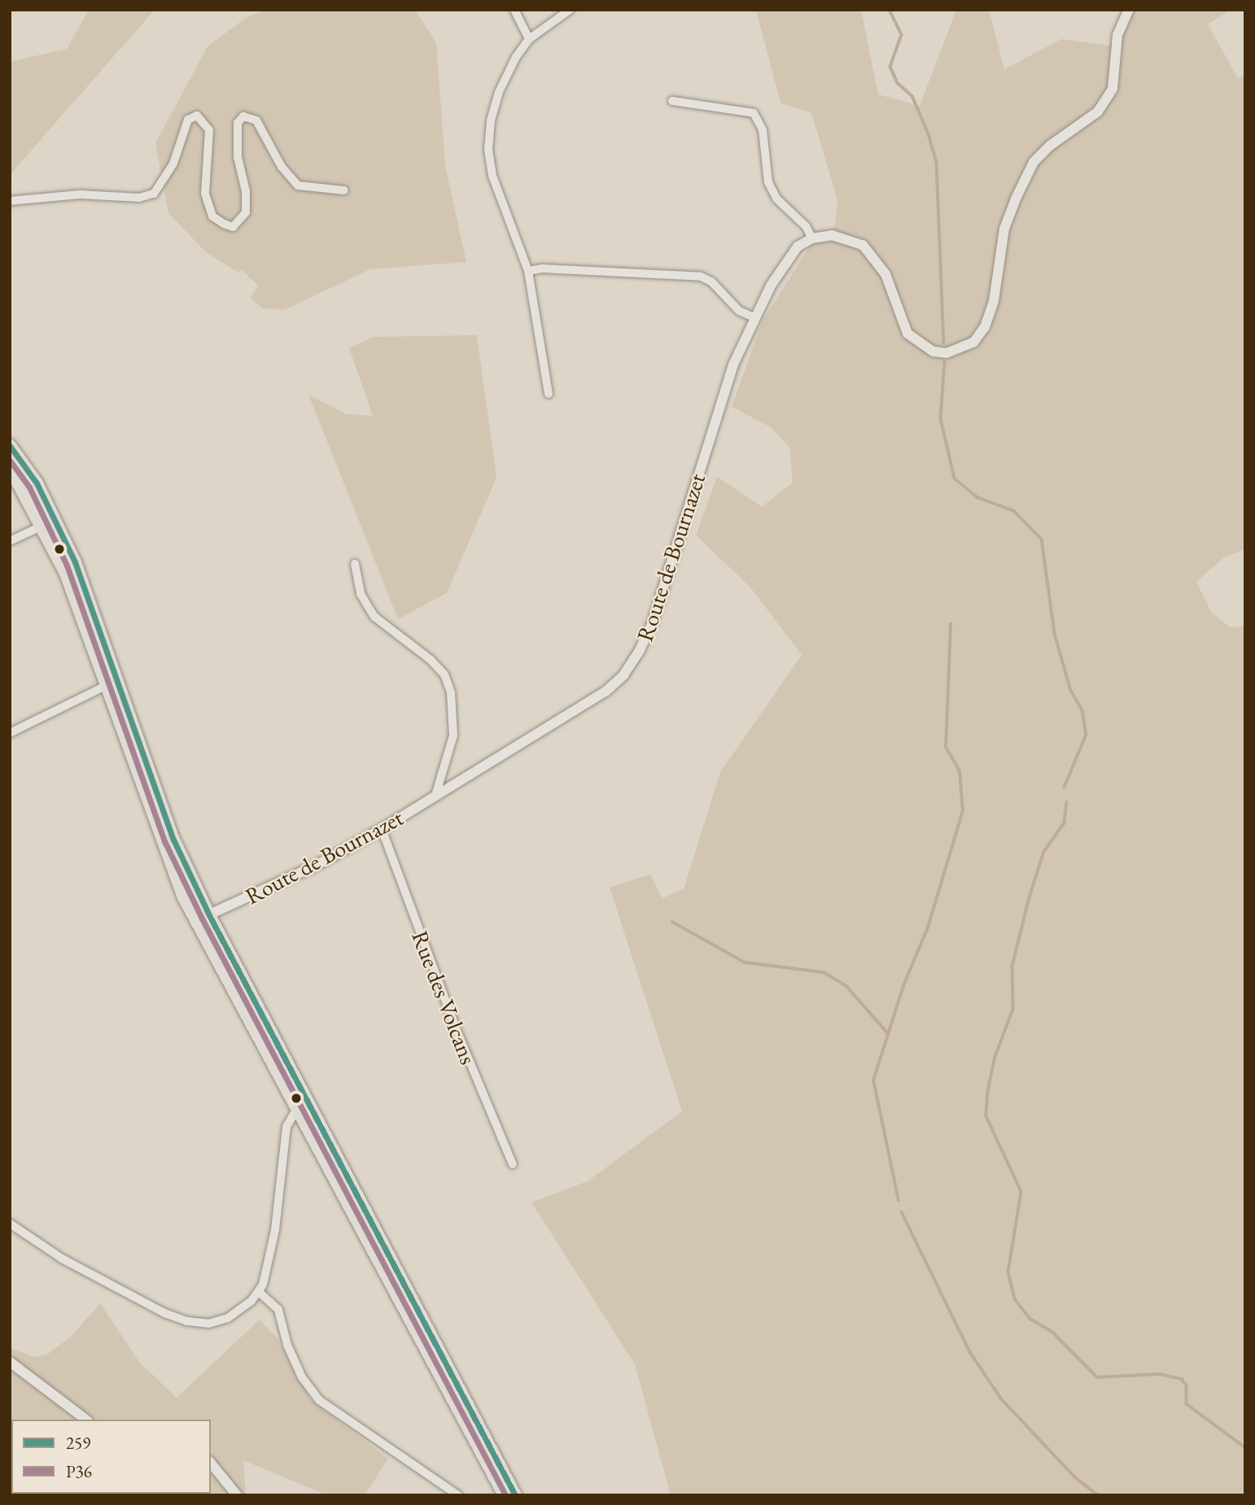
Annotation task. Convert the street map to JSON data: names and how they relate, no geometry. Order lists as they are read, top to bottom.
{
  "streets": {
    "street": ["Route de Bournazet", "Rue des Volcans"]
  },
  "crossings": [
    ["Route de Bournazet", "Rue des Volcans"]
  ],
  "lines": ["transit line 259", "transit line P36"],
  "legend": ["259", "P36"]
}
